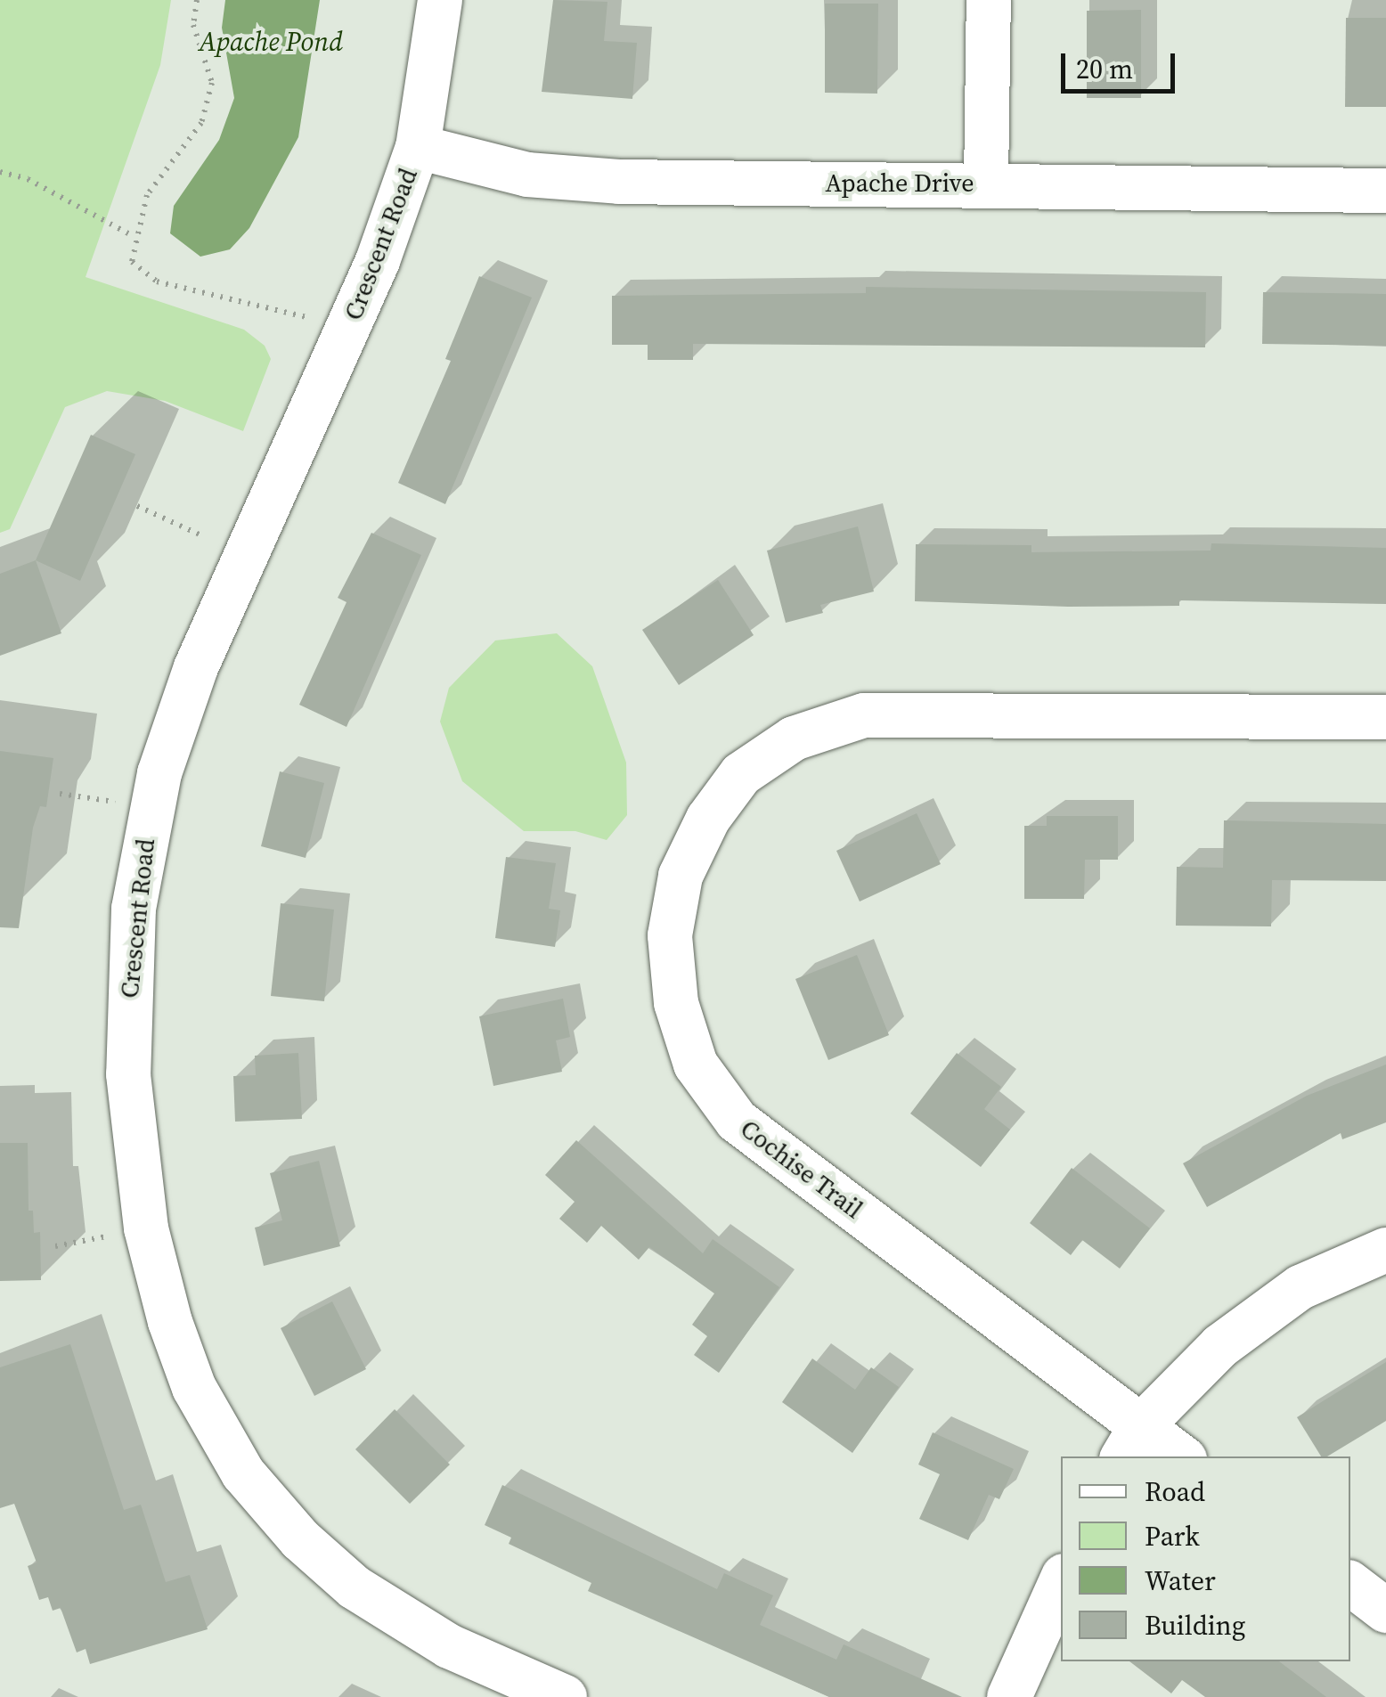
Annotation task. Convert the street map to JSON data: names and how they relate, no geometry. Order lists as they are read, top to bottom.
{
  "streets": {
    "street": ["Apache Drive", "Crescent Road", "Cochise Trail"]
  },
  "crossings": [
    ["Apache Drive", "Crescent Road"]
  ],
  "water": ["Apache Pond"],
  "legend": [
    "Road",
    "Park",
    "Water",
    "Building"
  ],
  "scale_bar": "20 m"
}
